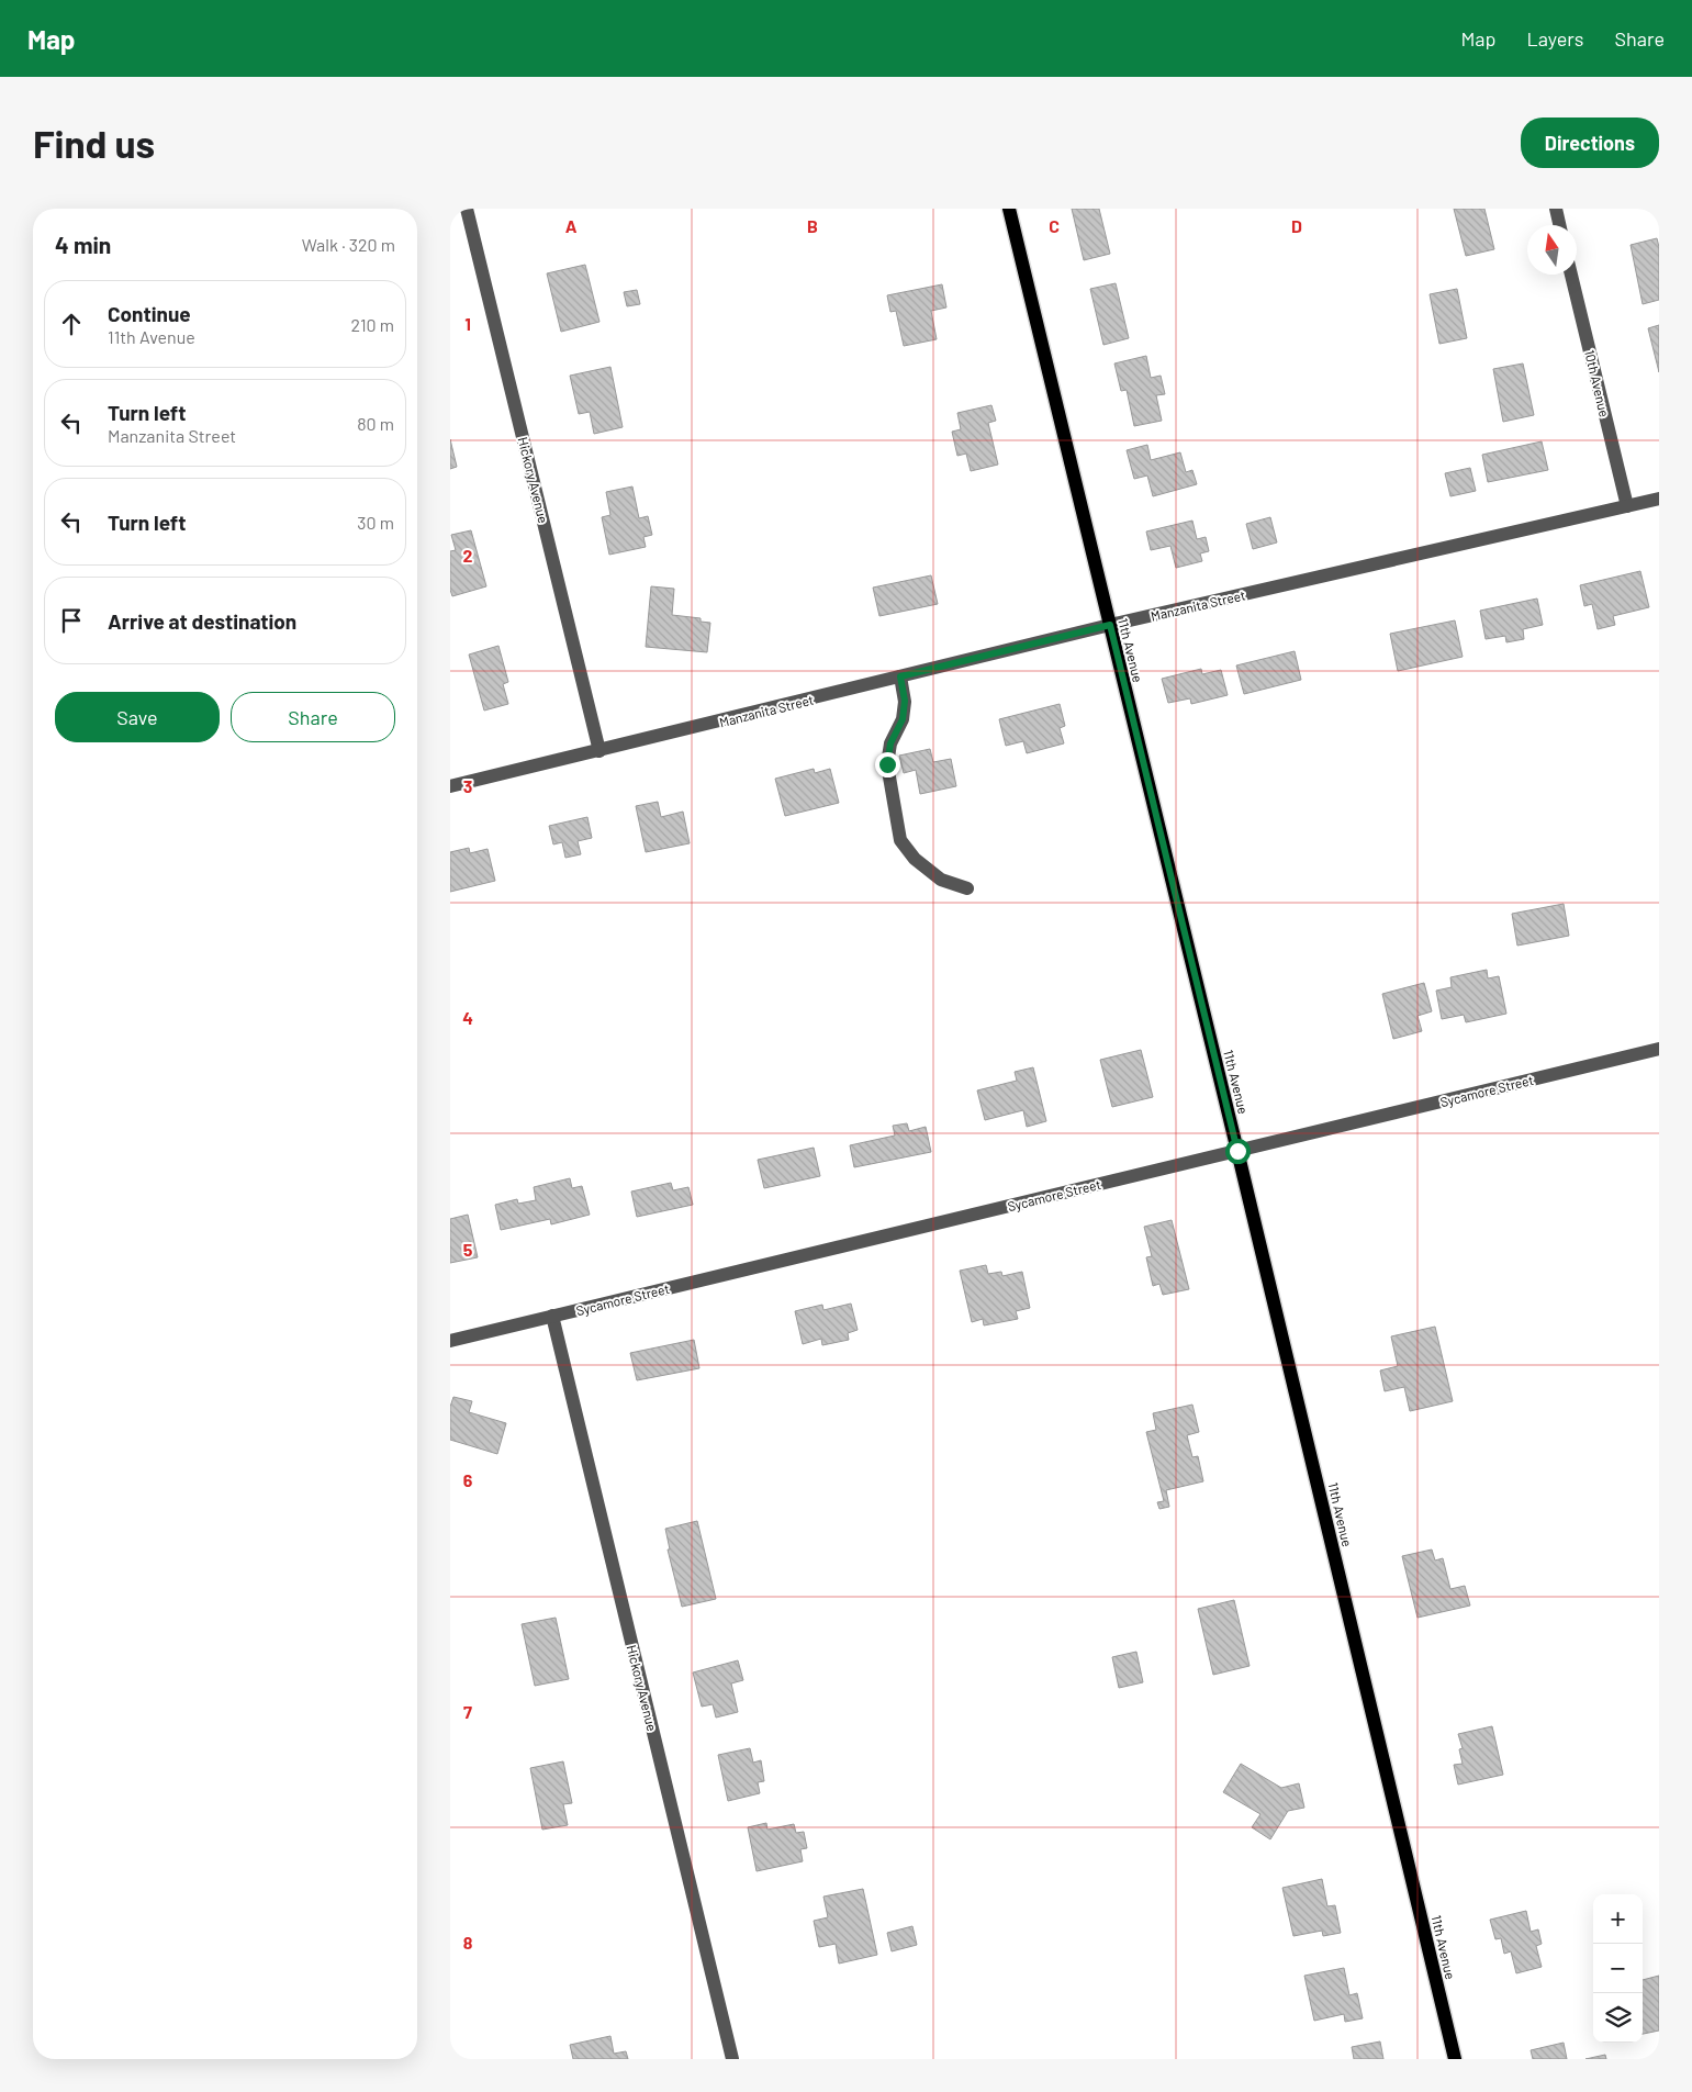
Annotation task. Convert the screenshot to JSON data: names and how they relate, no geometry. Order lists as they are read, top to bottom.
{
  "streets": {
    "main road": ["11th Avenue"],
    "street": [
      "10th Avenue",
      "Hickory Avenue",
      "Manzanita Street",
      "Sycamore Street"
    ]
  },
  "crossings": [
    ["10th Avenue", "Manzanita Street"],
    ["Hickory Avenue", "Manzanita Street"],
    ["Hickory Avenue", "Sycamore Street"],
    ["Manzanita Street", "11th Avenue"],
    ["11th Avenue", "Sycamore Street"]
  ],
  "north": "top",
  "page": {
    "header": "Map",
    "nav": ["Map", "Layers", "Share"],
    "buttons": [
      "Directions",
      ["Save", "Share"]
    ],
    "title": "Find us",
    "heading": ["4 min", "Walk · 320 m"],
    "list": [
      ["Continue", "11th Avenue", "210 m"],
      ["Turn left", "Manzanita Street", "80 m"],
      ["Turn left", "30 m"],
      "Arrive at destination"
    ],
    "map_buttons": ["+", "−"]
  },
  "grid": {
    "columns": [
      "A",
      "B",
      "C",
      "D"
    ],
    "rows": [
      "1",
      "2",
      "3",
      "4",
      "5",
      "6",
      "7",
      "8"
    ]
  }
}
